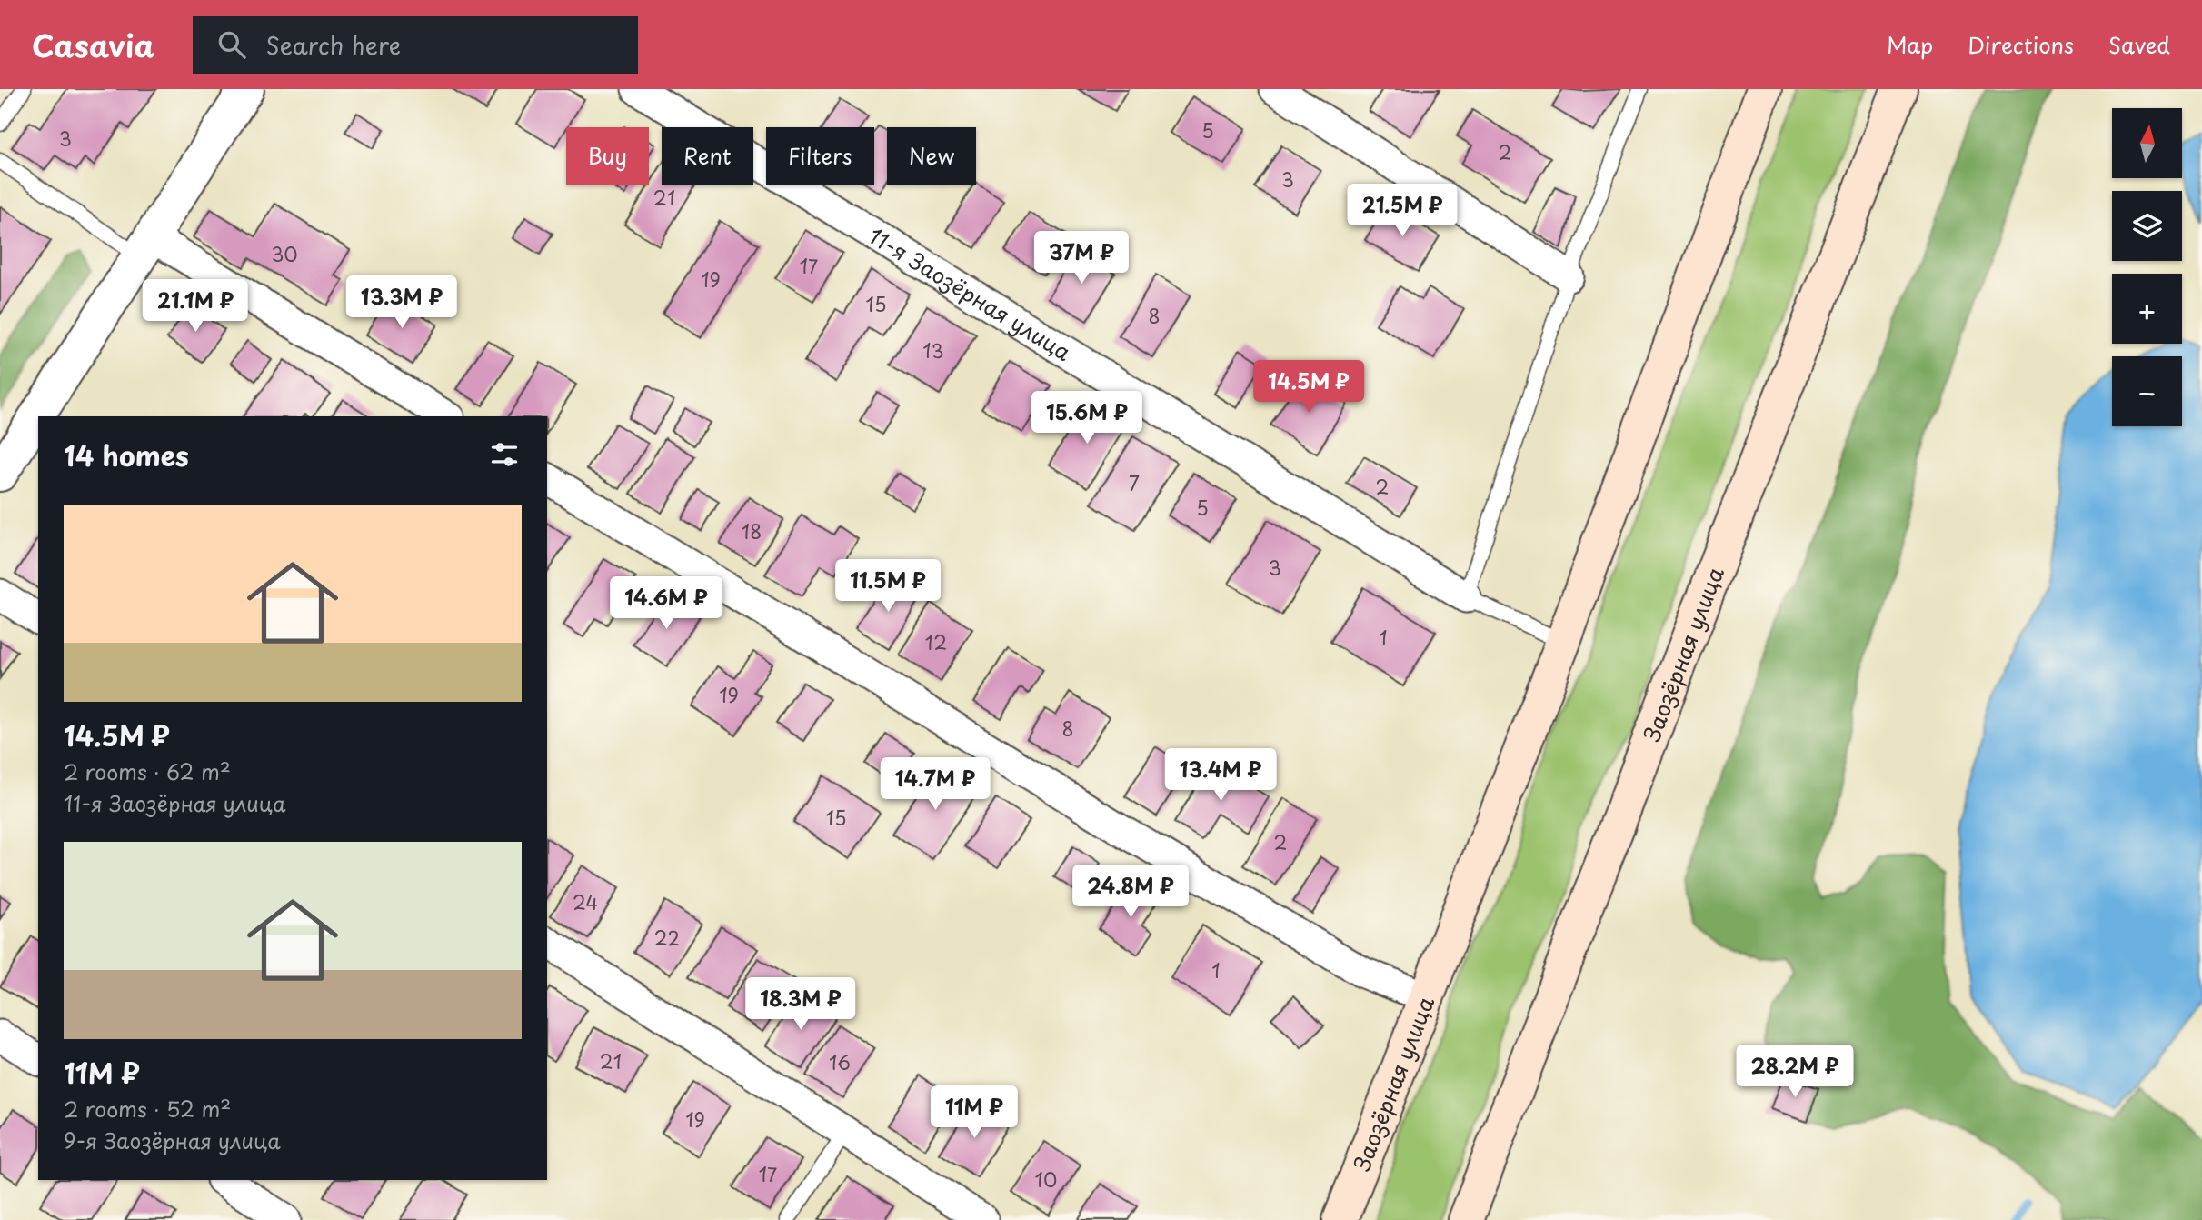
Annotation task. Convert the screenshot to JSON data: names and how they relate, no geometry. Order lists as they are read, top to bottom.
{
  "streets": {
    "main road": ["Заозёрная улица"],
    "street": ["11-я Заозёрная улица"]
  },
  "house_numbers": [
    "5",
    "3",
    "2",
    "3",
    "21",
    "30",
    "17",
    "19",
    "15",
    "8",
    "13",
    "7",
    "2",
    "5",
    "18",
    "3",
    "1",
    "12",
    "19",
    "8",
    "15",
    "2",
    "24",
    "22",
    "1",
    "21",
    "16",
    "19",
    "17",
    "10"
  ],
  "north": "top",
  "page": {
    "header": "Casavia",
    "search": "Search here",
    "nav": ["Map", "Directions", "Saved"],
    "map_buttons": ["+", "−"],
    "chip": [
      "Buy",
      "Rent",
      "Filters",
      "New"
    ],
    "price": [
      "21.5M ₽",
      "37M ₽",
      "13.3M ₽",
      "21.1M ₽",
      "14.5M ₽",
      "15.6M ₽",
      "11.5M ₽",
      "14.6M ₽",
      "13.4M ₽",
      "14.7M ₽",
      "24.8M ₽",
      "18.3M ₽",
      "28.2M ₽",
      "11M ₽"
    ],
    "heading": "14 homes",
    "list": [
      {
        "name": "14.5M ₽",
        "note": "2 rooms · 62 m² · 11-я Заозёрная улица"
      },
      {
        "name": "11M ₽",
        "note": "2 rooms · 52 m² · 9-я Заозёрная улица"
      }
    ]
  }
}
